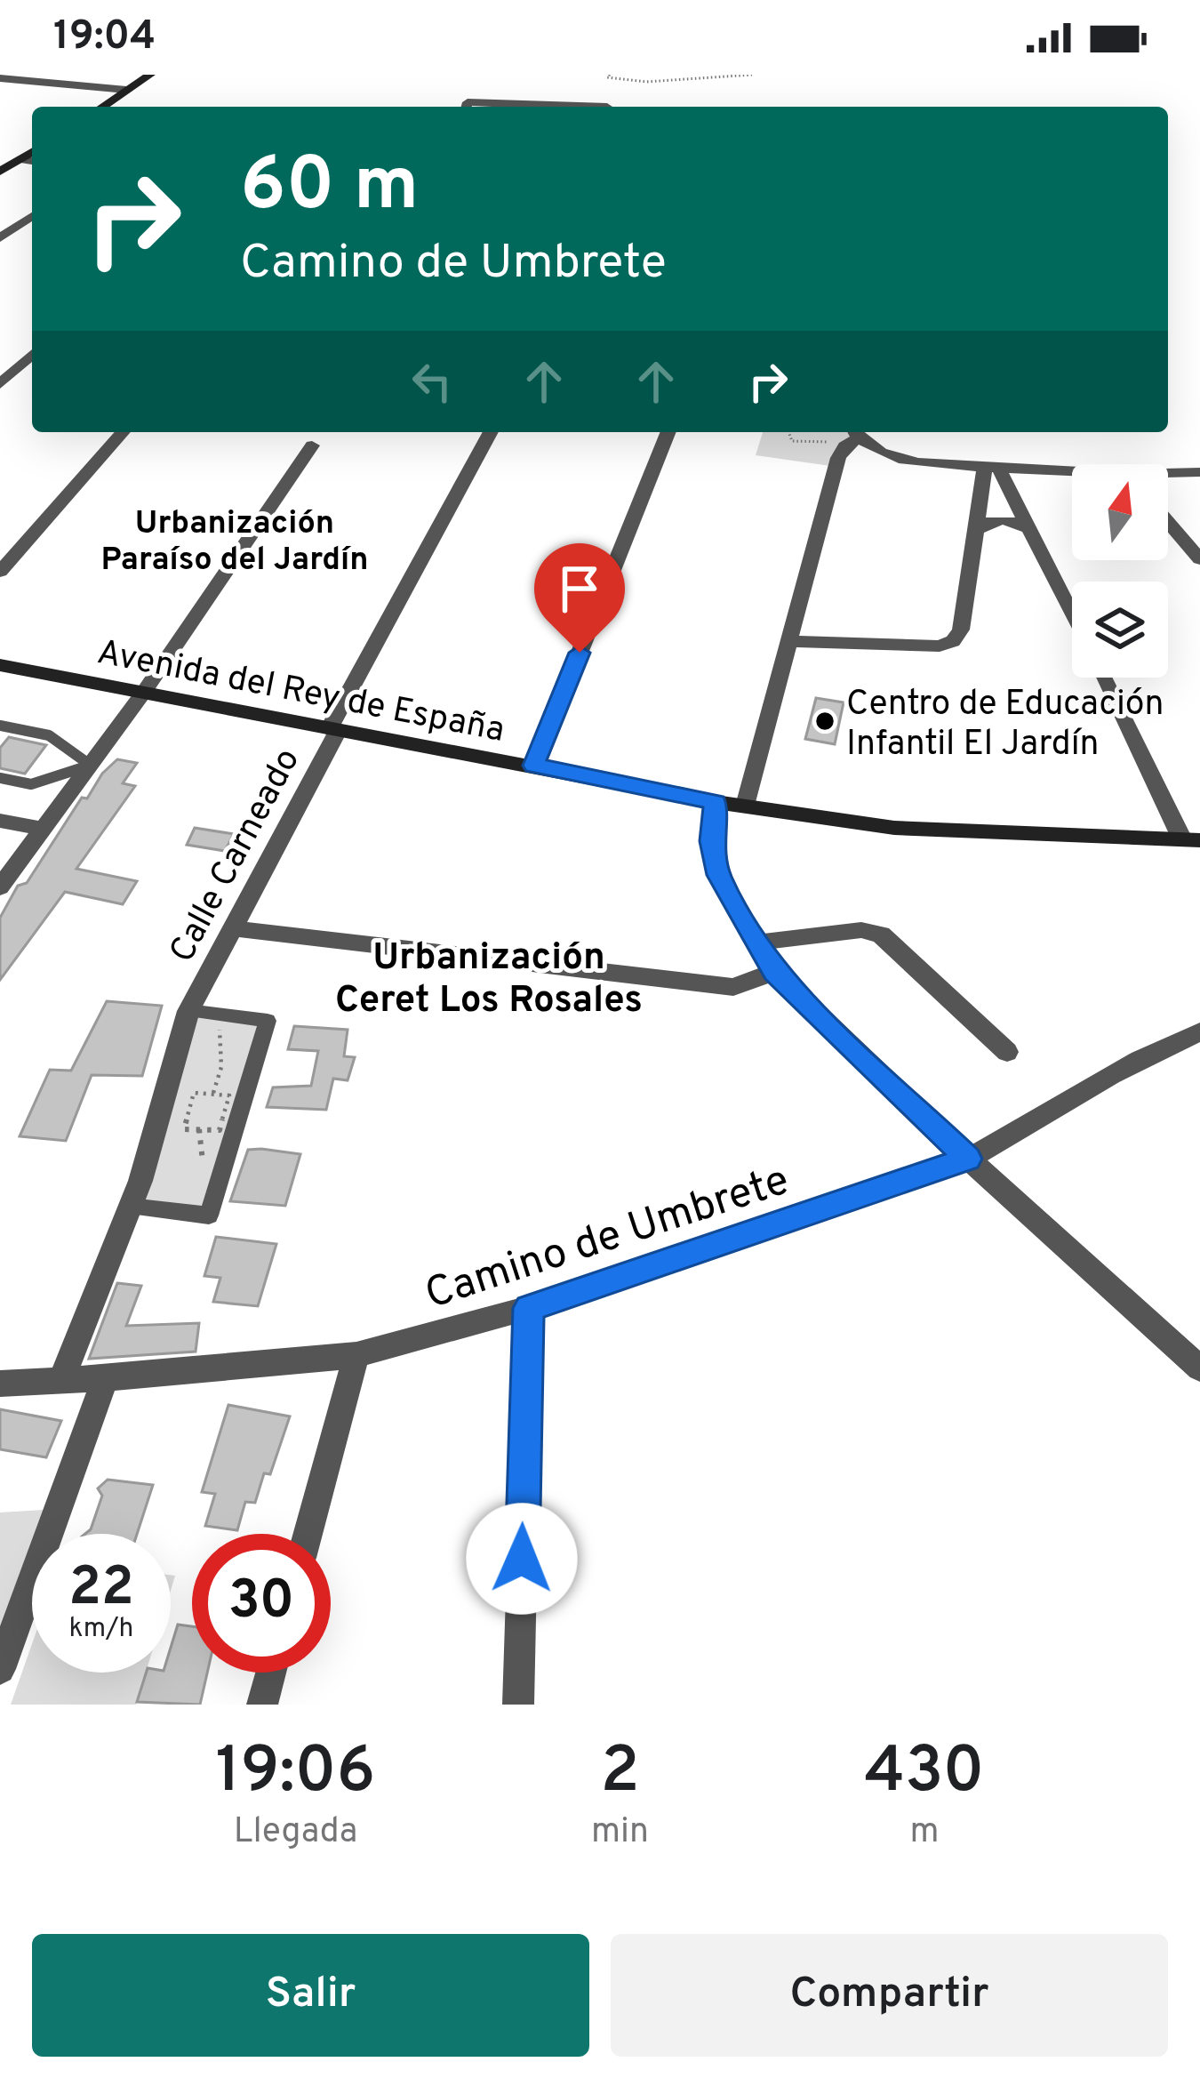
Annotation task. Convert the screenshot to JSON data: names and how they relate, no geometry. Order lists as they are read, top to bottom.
{
  "streets": {
    "main road": ["Avenida del Rey de España"],
    "street": ["Calle Carneado", "Camino de Umbrete"]
  },
  "crossings": [
    ["Avenida del Rey de España", "Calle Carneado"],
    ["Calle Carneado", "Camino de Umbrete"]
  ],
  "districts": ["Urbanización Paraíso del Jardín", "Urbanización Ceret Los Rosales"],
  "places": ["Centro de Educación Infantil El Jardín"],
  "north": "top",
  "page": {
    "status": "19:04",
    "turn": ["60 m", "Camino de Umbrete"],
    "speed": "22 km/h",
    "limit": "30",
    "eta": [
      "19:06",
      "Llegada",
      "2",
      "min",
      "430",
      "m"
    ],
    "buttons": ["Salir", "Compartir"]
  }
}
